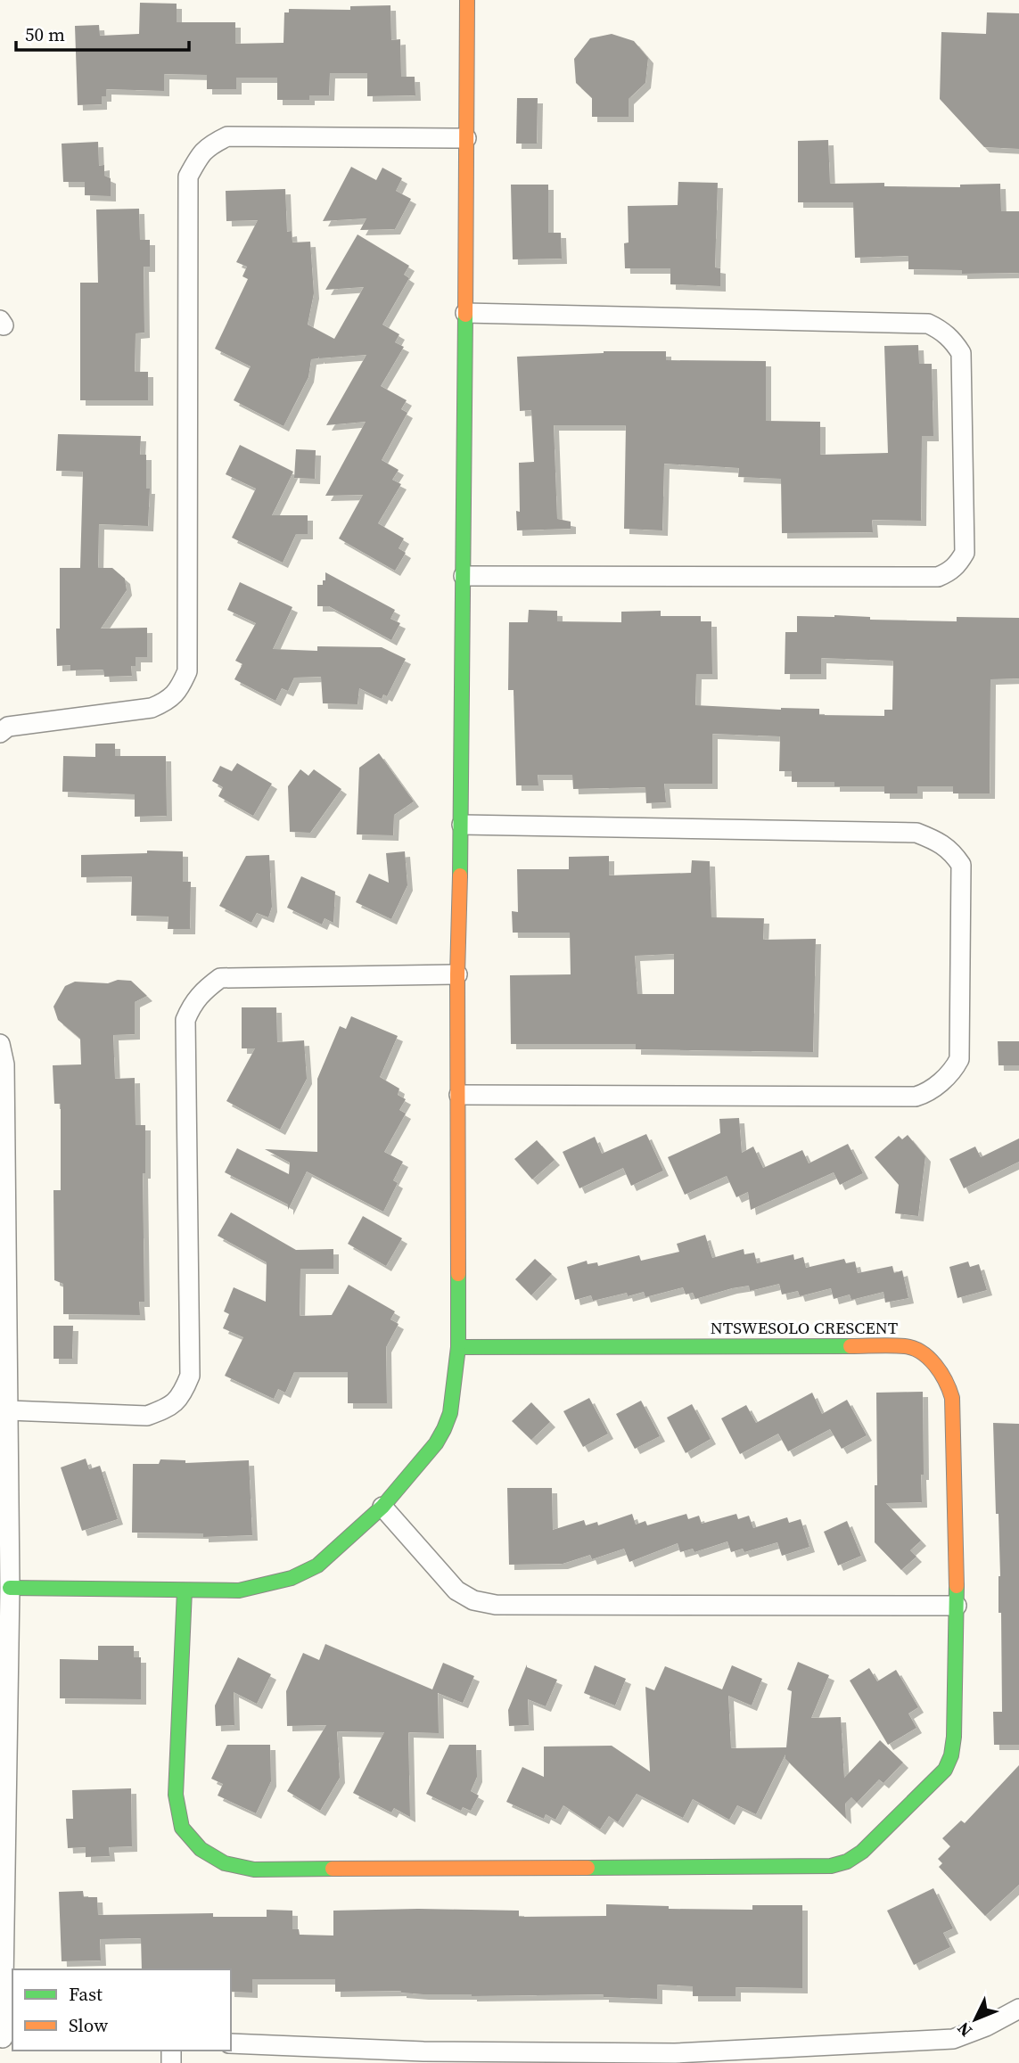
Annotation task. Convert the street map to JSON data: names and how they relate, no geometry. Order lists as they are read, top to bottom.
{
  "streets": {
    "street": ["NTSWESOLO CRESCENT"]
  },
  "legend": ["Fast", "Slow"],
  "scale_bar": "50 m",
  "north": "bottom left"
}
